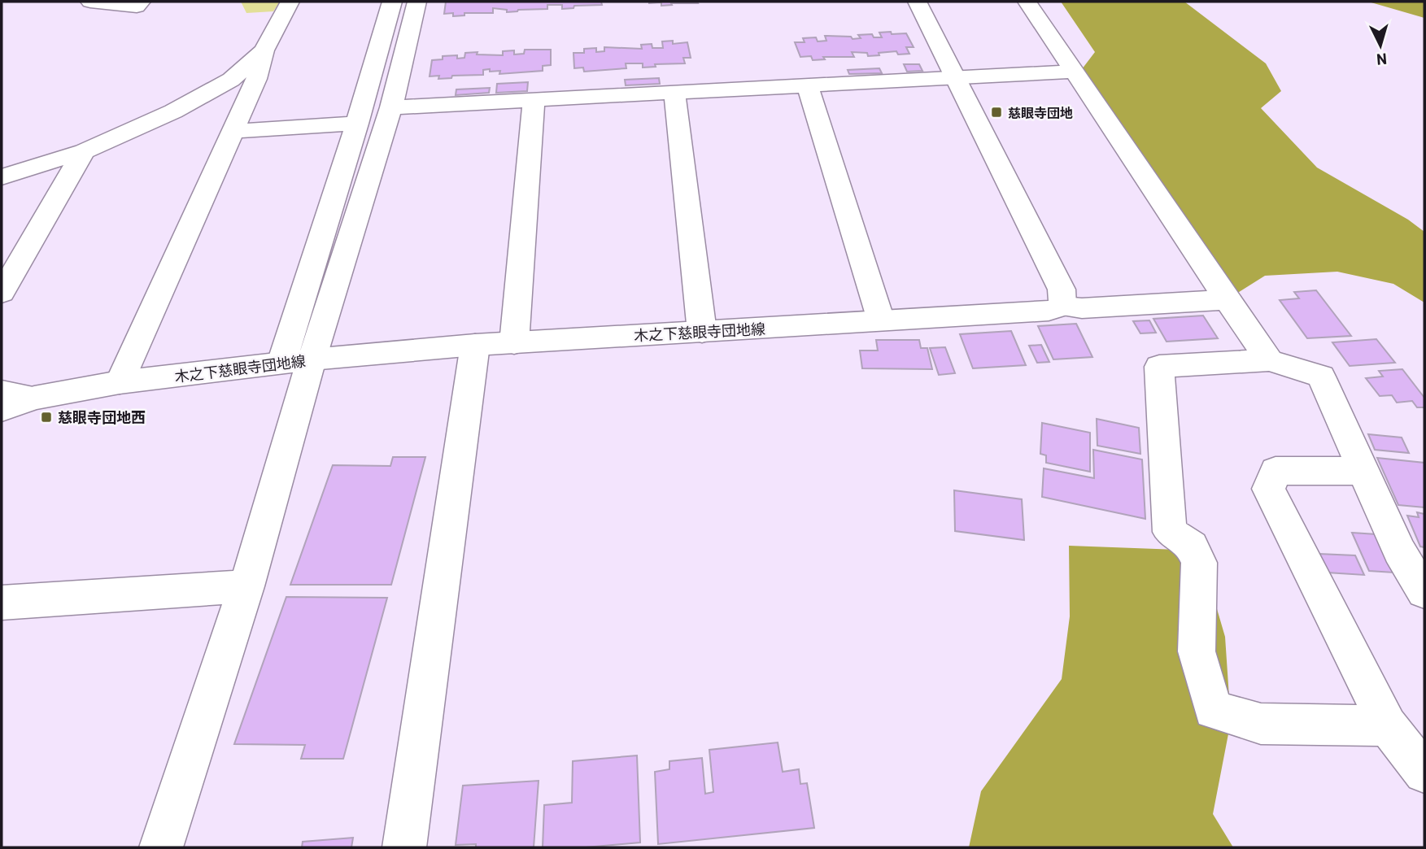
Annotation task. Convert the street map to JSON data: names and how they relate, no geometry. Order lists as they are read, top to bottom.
{
  "streets": {
    "street": ["木之下慈眼寺団地線"]
  },
  "places": {
    "transit": ["慈眼寺団地", "慈眼寺団地西"]
  },
  "north": "bottom"
}
